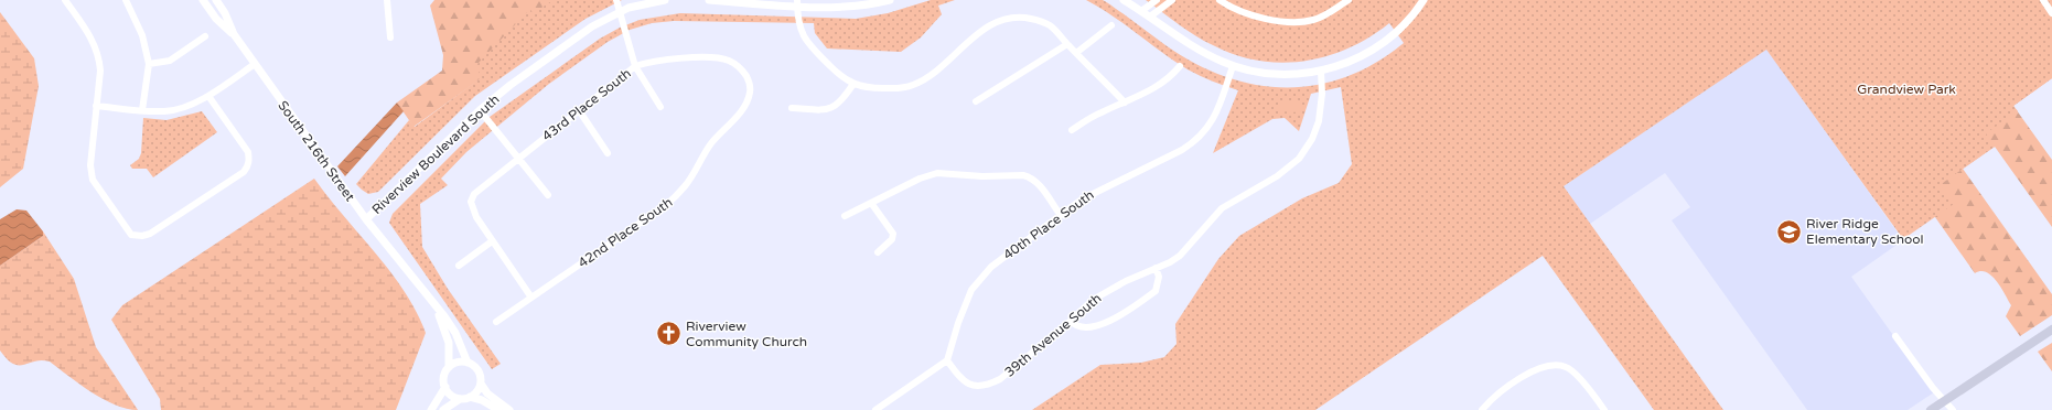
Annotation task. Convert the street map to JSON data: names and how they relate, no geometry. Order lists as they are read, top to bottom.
{
  "streets": {
    "street": [
      "43rd Place South",
      "South 216th Street",
      "Riverview Boulevard South",
      "40th Place South",
      "42nd Place South",
      "39th Avenue South"
    ]
  },
  "crossings": [
    ["43rd Place South", "42nd Place South"],
    ["South 216th Street", "Riverview Boulevard South"],
    ["40th Place South", "39th Avenue South"]
  ],
  "parks": ["Grandview Park"],
  "places": {
    "school or university": ["River Ridge Elementary School"],
    "church": ["Riverview Community Church"]
  }
}
